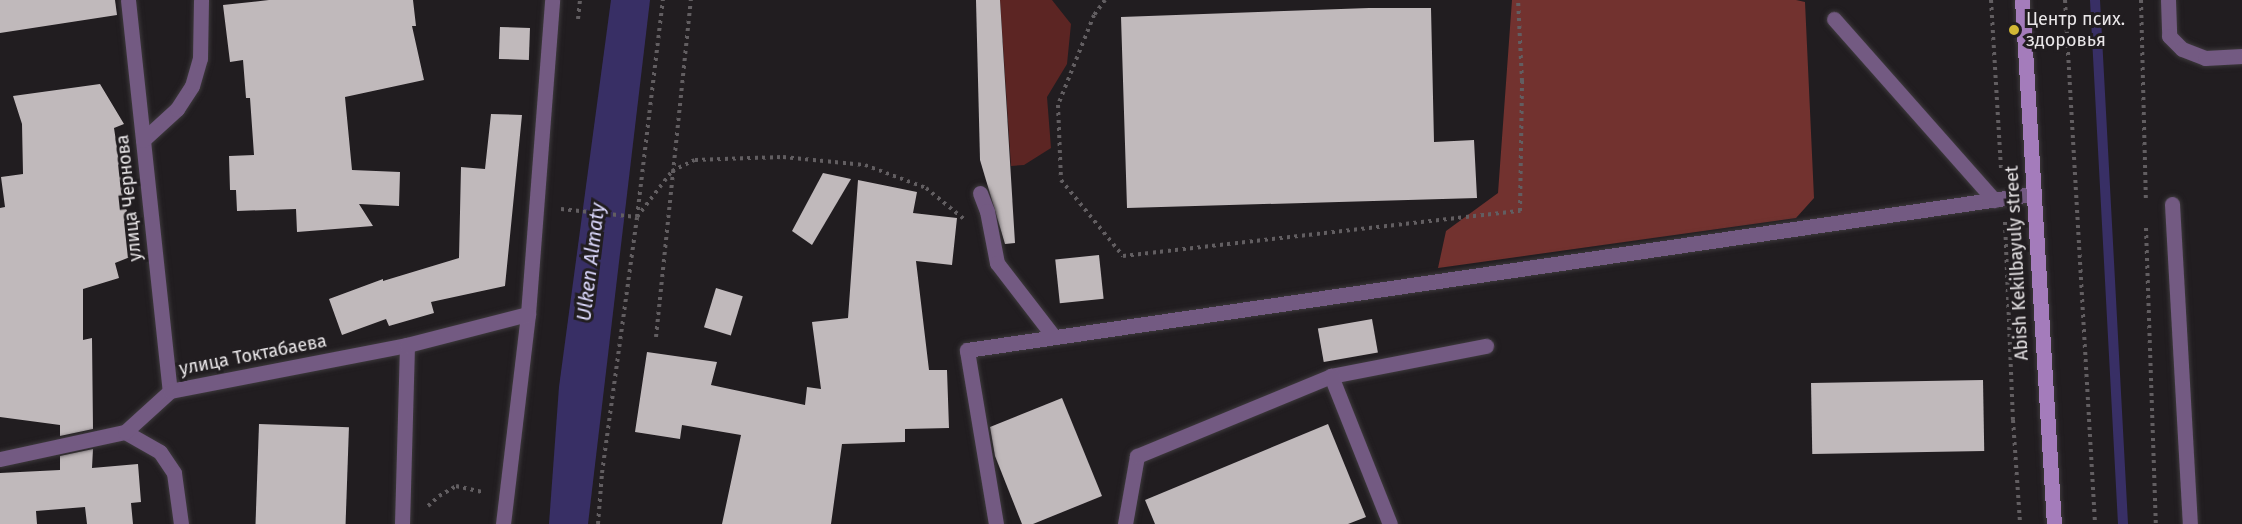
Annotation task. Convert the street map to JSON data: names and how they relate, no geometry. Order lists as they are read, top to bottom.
{
  "streets": {
    "street": ["улица Чернова", "Abish Kekilbayuly street", "улица Токтабаева"]
  },
  "crossings": [
    ["улица Чернова", "улица Токтабаева"]
  ],
  "water": ["Ulken Almaty"],
  "places": ["Центр псих. здоровья"]
}
